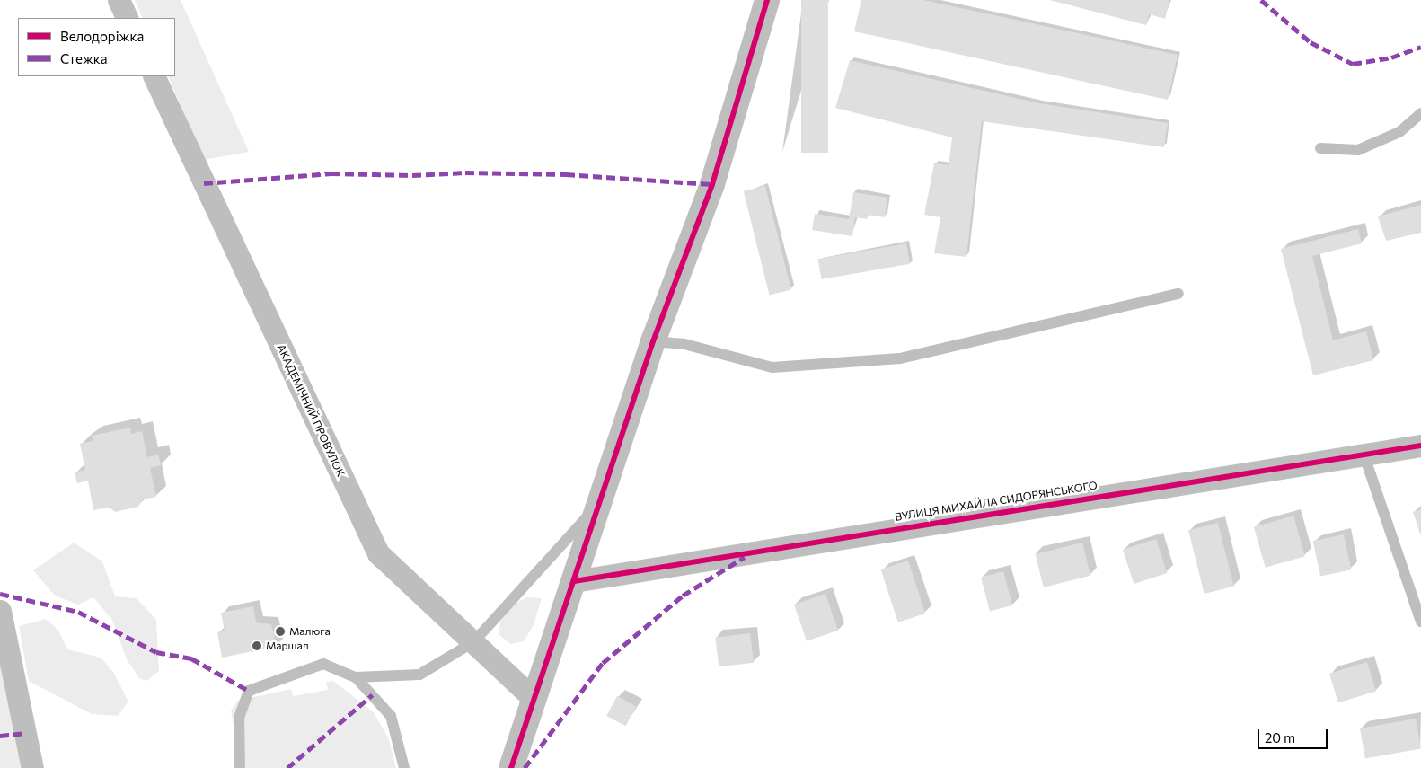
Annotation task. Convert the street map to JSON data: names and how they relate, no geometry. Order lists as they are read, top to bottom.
{
  "streets": {
    "street": ["АКАДЕМІЧНИЙ ПРОВУЛОК", "ВУЛИЦЯ МИХАЙЛА СИДОРЯНСЬКОГО"]
  },
  "places": ["Малюга", "Маршал"],
  "legend": ["Велодоріжка", "Стежка"],
  "scale_bar": "20 m"
}
